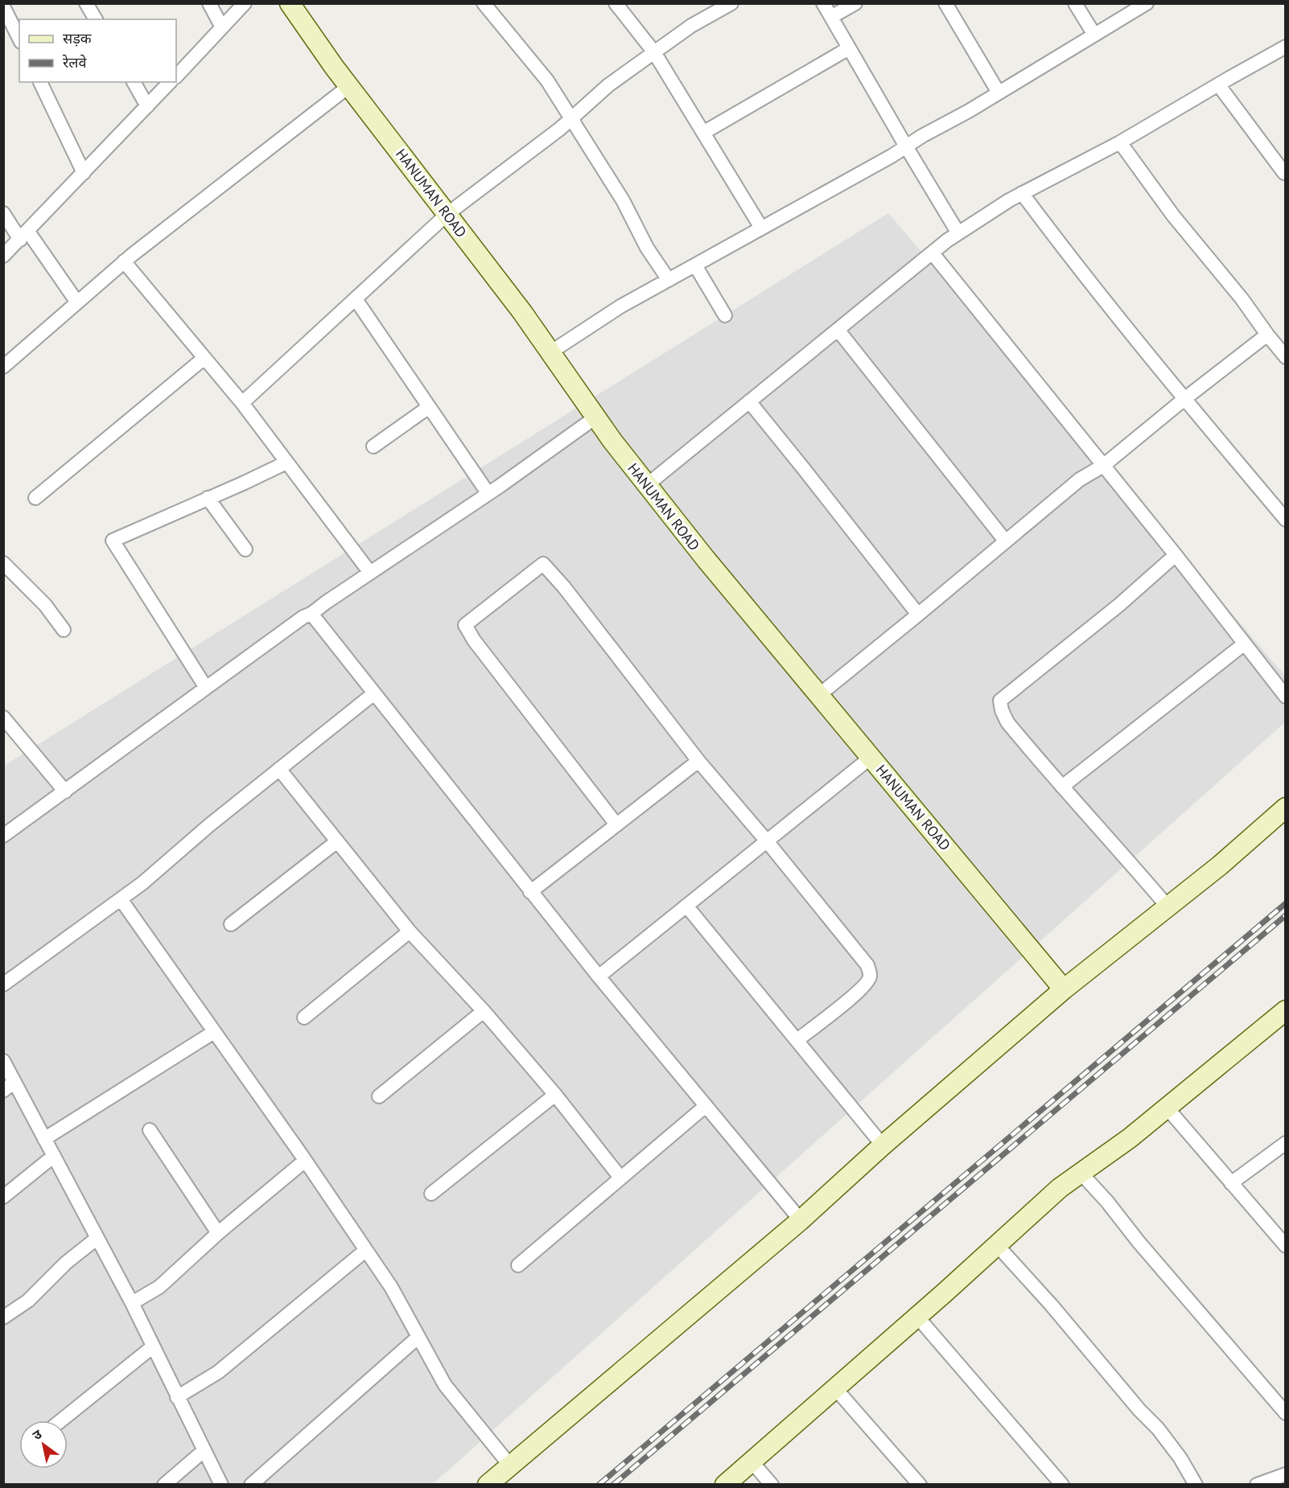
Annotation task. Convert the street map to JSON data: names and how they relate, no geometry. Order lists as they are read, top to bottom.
{
  "streets": {
    "street": ["HANUMAN ROAD"]
  },
  "legend": ["सड़क", "रेलवे"],
  "north": "top left"
}
